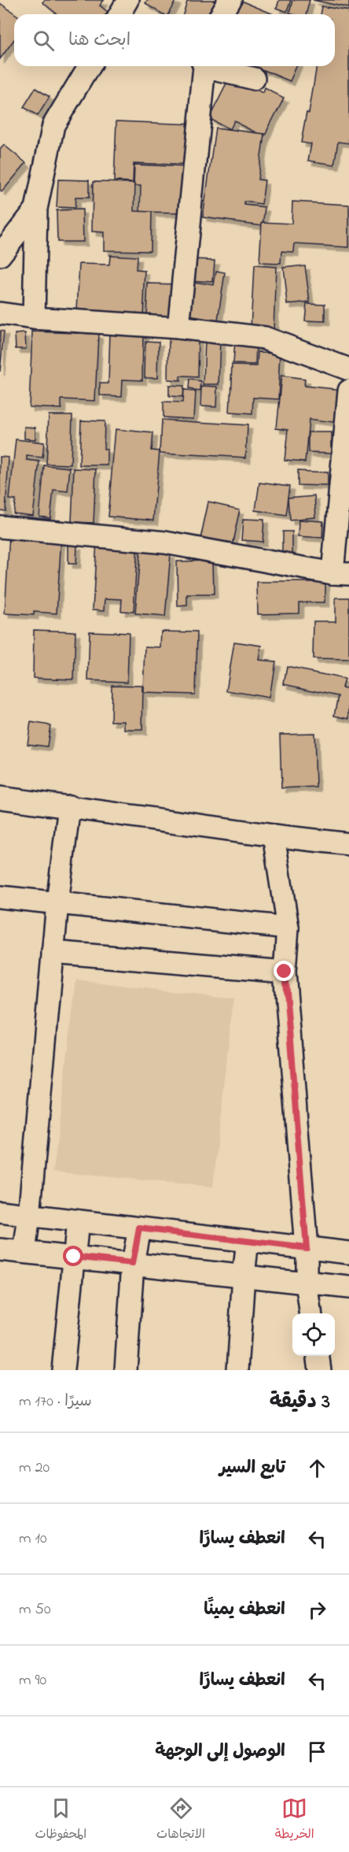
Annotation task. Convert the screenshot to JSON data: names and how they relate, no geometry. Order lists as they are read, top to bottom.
{
  "page": {
    "search": "ابحث هنا",
    "heading": ["3 دقيقة", "سيرًا · 170 m"],
    "list": [
      ["تابع السير", "20 m"],
      ["انعطف يسارًا", "10 m"],
      ["انعطف يمينًا", "50 m"],
      ["انعطف يسارًا", "90 m"],
      "الوصول إلى الوجهة"
    ],
    "nav": ["الخريطة", "الاتجاهات", "المحفوظات"]
  }
}
